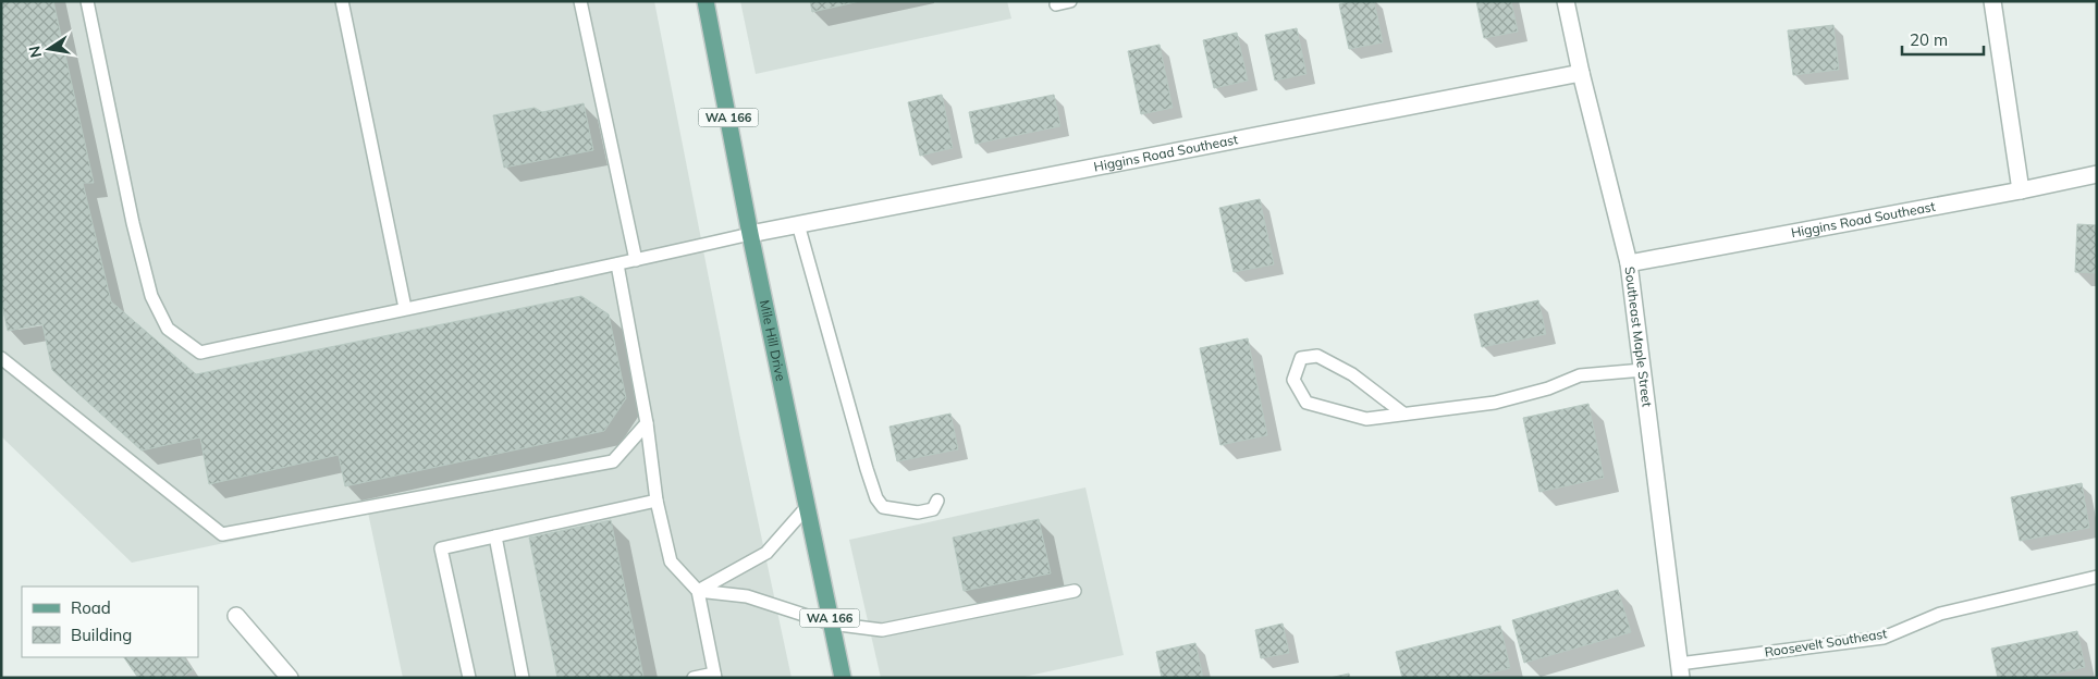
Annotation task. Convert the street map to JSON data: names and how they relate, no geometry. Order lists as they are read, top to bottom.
{
  "streets": {
    "main road": ["WA 166", "Mile Hill Drive"],
    "street": ["Higgins Road Southeast", "Southeast Maple Street"],
    "lane": ["Roosevelt Southeast"]
  },
  "crossings": [
    ["Higgins Road Southeast", "Southeast Maple Street"],
    ["Higgins Road Southeast", "Mile Hill Drive"],
    ["Southeast Maple Street", "Roosevelt Southeast"]
  ],
  "legend": ["Road", "Building"],
  "scale_bar": "20 m",
  "north": "left"
}
